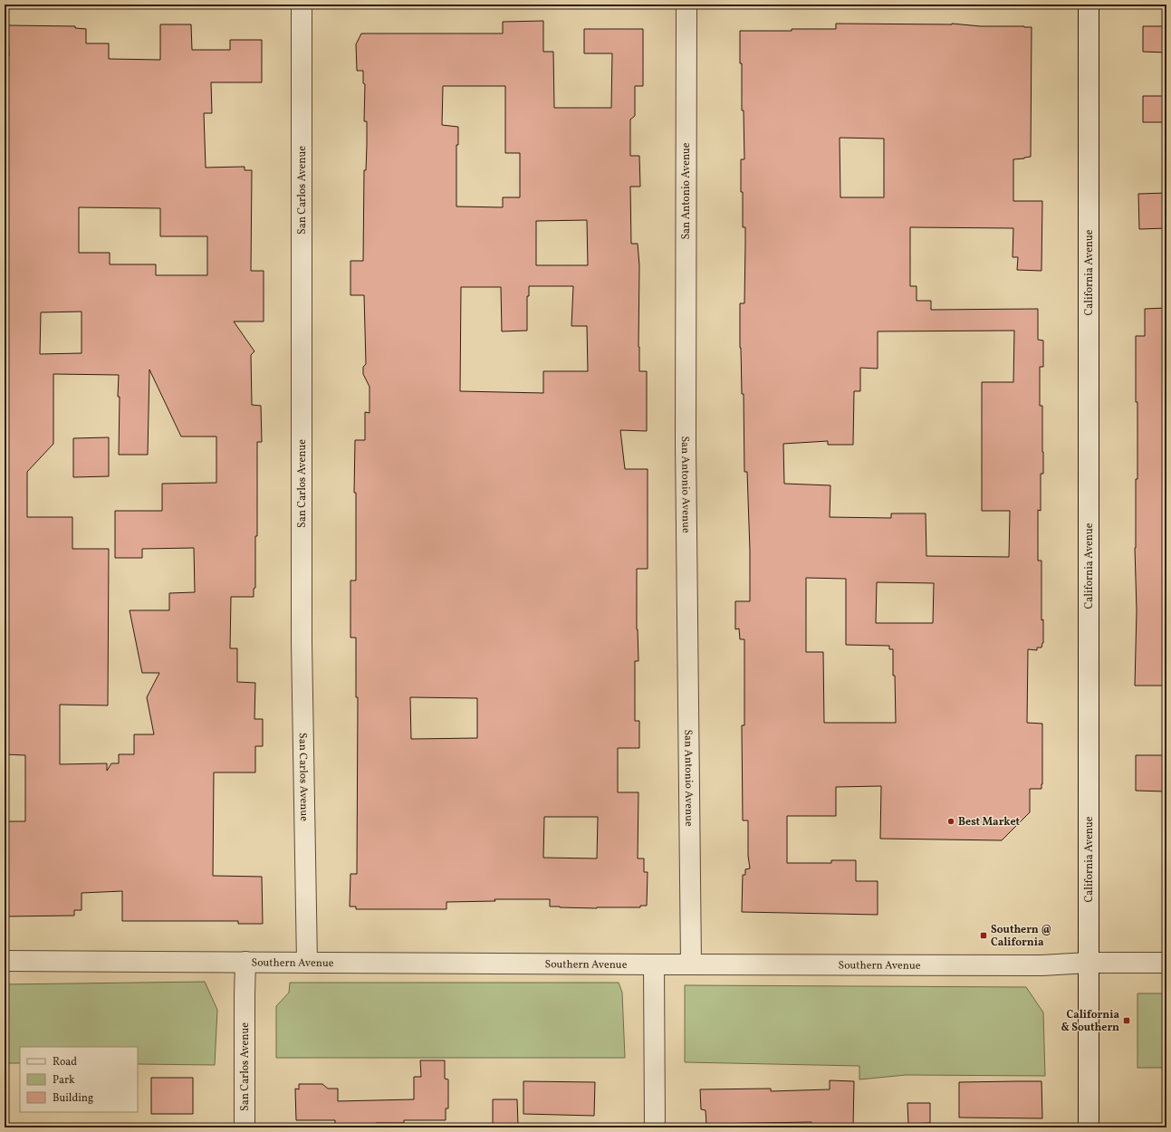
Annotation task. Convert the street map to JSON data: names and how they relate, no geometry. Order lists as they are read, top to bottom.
{
  "streets": {
    "street": [
      "San Carlos Avenue",
      "San Antonio Avenue",
      "California Avenue",
      "Southern Avenue"
    ]
  },
  "crossings": [
    ["San Carlos Avenue", "Southern Avenue"],
    ["San Antonio Avenue", "Southern Avenue"],
    ["California Avenue", "Southern Avenue"]
  ],
  "places": {
    "other": ["Best Market"],
    "transit": ["Southern @ California", "California & Southern"]
  },
  "legend": ["Road", "Park", "Building"]
}
